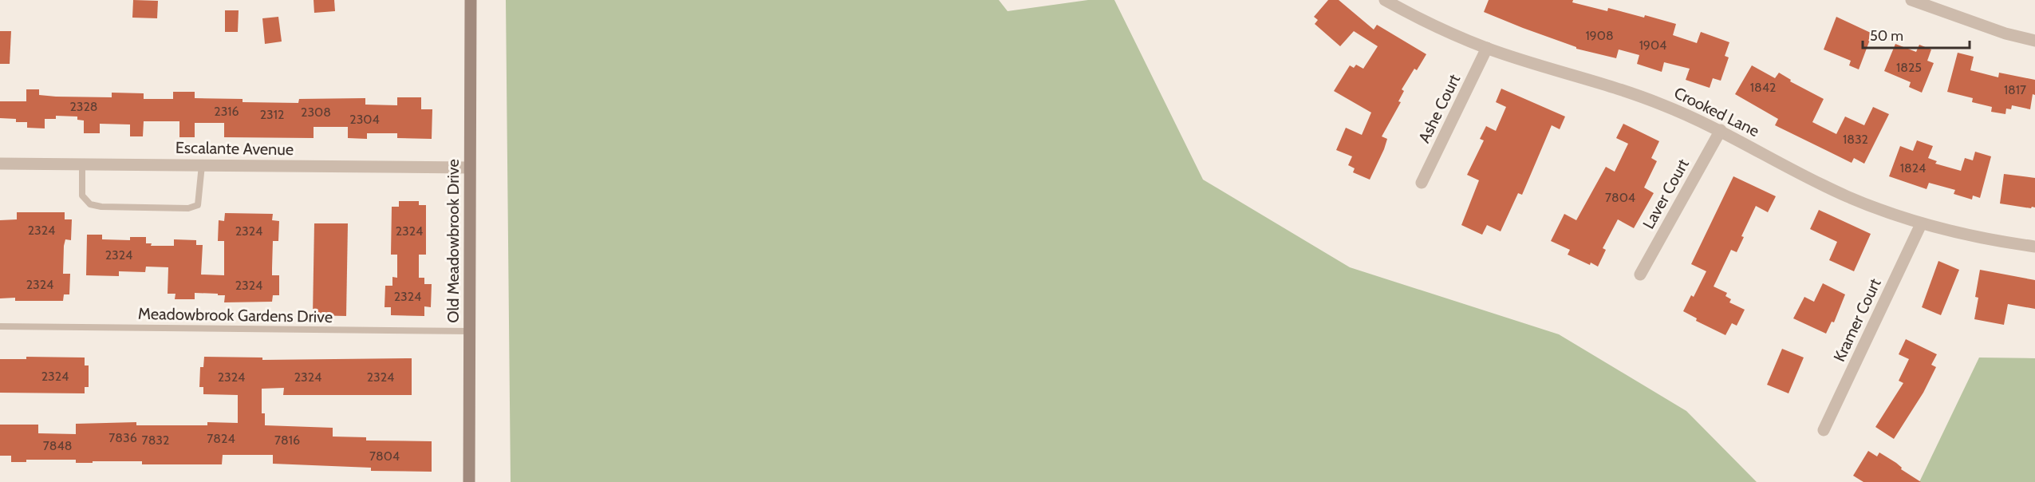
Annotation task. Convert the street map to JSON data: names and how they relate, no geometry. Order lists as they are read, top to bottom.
{
  "streets": {
    "main road": ["Old Meadowbrook Drive"],
    "street": [
      "Ashe Court",
      "Crooked Lane",
      "Escalante Avenue",
      "Laver Court",
      "Kramer Court"
    ],
    "lane": ["Meadowbrook Gardens Drive"]
  },
  "crossings": [
    ["Ashe Court", "Crooked Lane"],
    ["Crooked Lane", "Laver Court"],
    ["Crooked Lane", "Kramer Court"],
    ["Escalante Avenue", "Old Meadowbrook Drive"],
    ["Old Meadowbrook Drive", "Meadowbrook Gardens Drive"]
  ],
  "house_numbers": [
    "1908",
    "1904",
    "1825",
    "1842",
    "1817",
    "2328",
    "2316",
    "2308",
    "2312",
    "2304",
    "1832",
    "1824",
    "7804",
    "2324",
    "2324",
    "2324",
    "2324",
    "2324",
    "2324",
    "2324",
    "2324",
    "2324",
    "2324",
    "2324",
    "7836",
    "7824",
    "7832",
    "7816",
    "7848",
    "7804"
  ],
  "scale_bar": "50 m"
}
